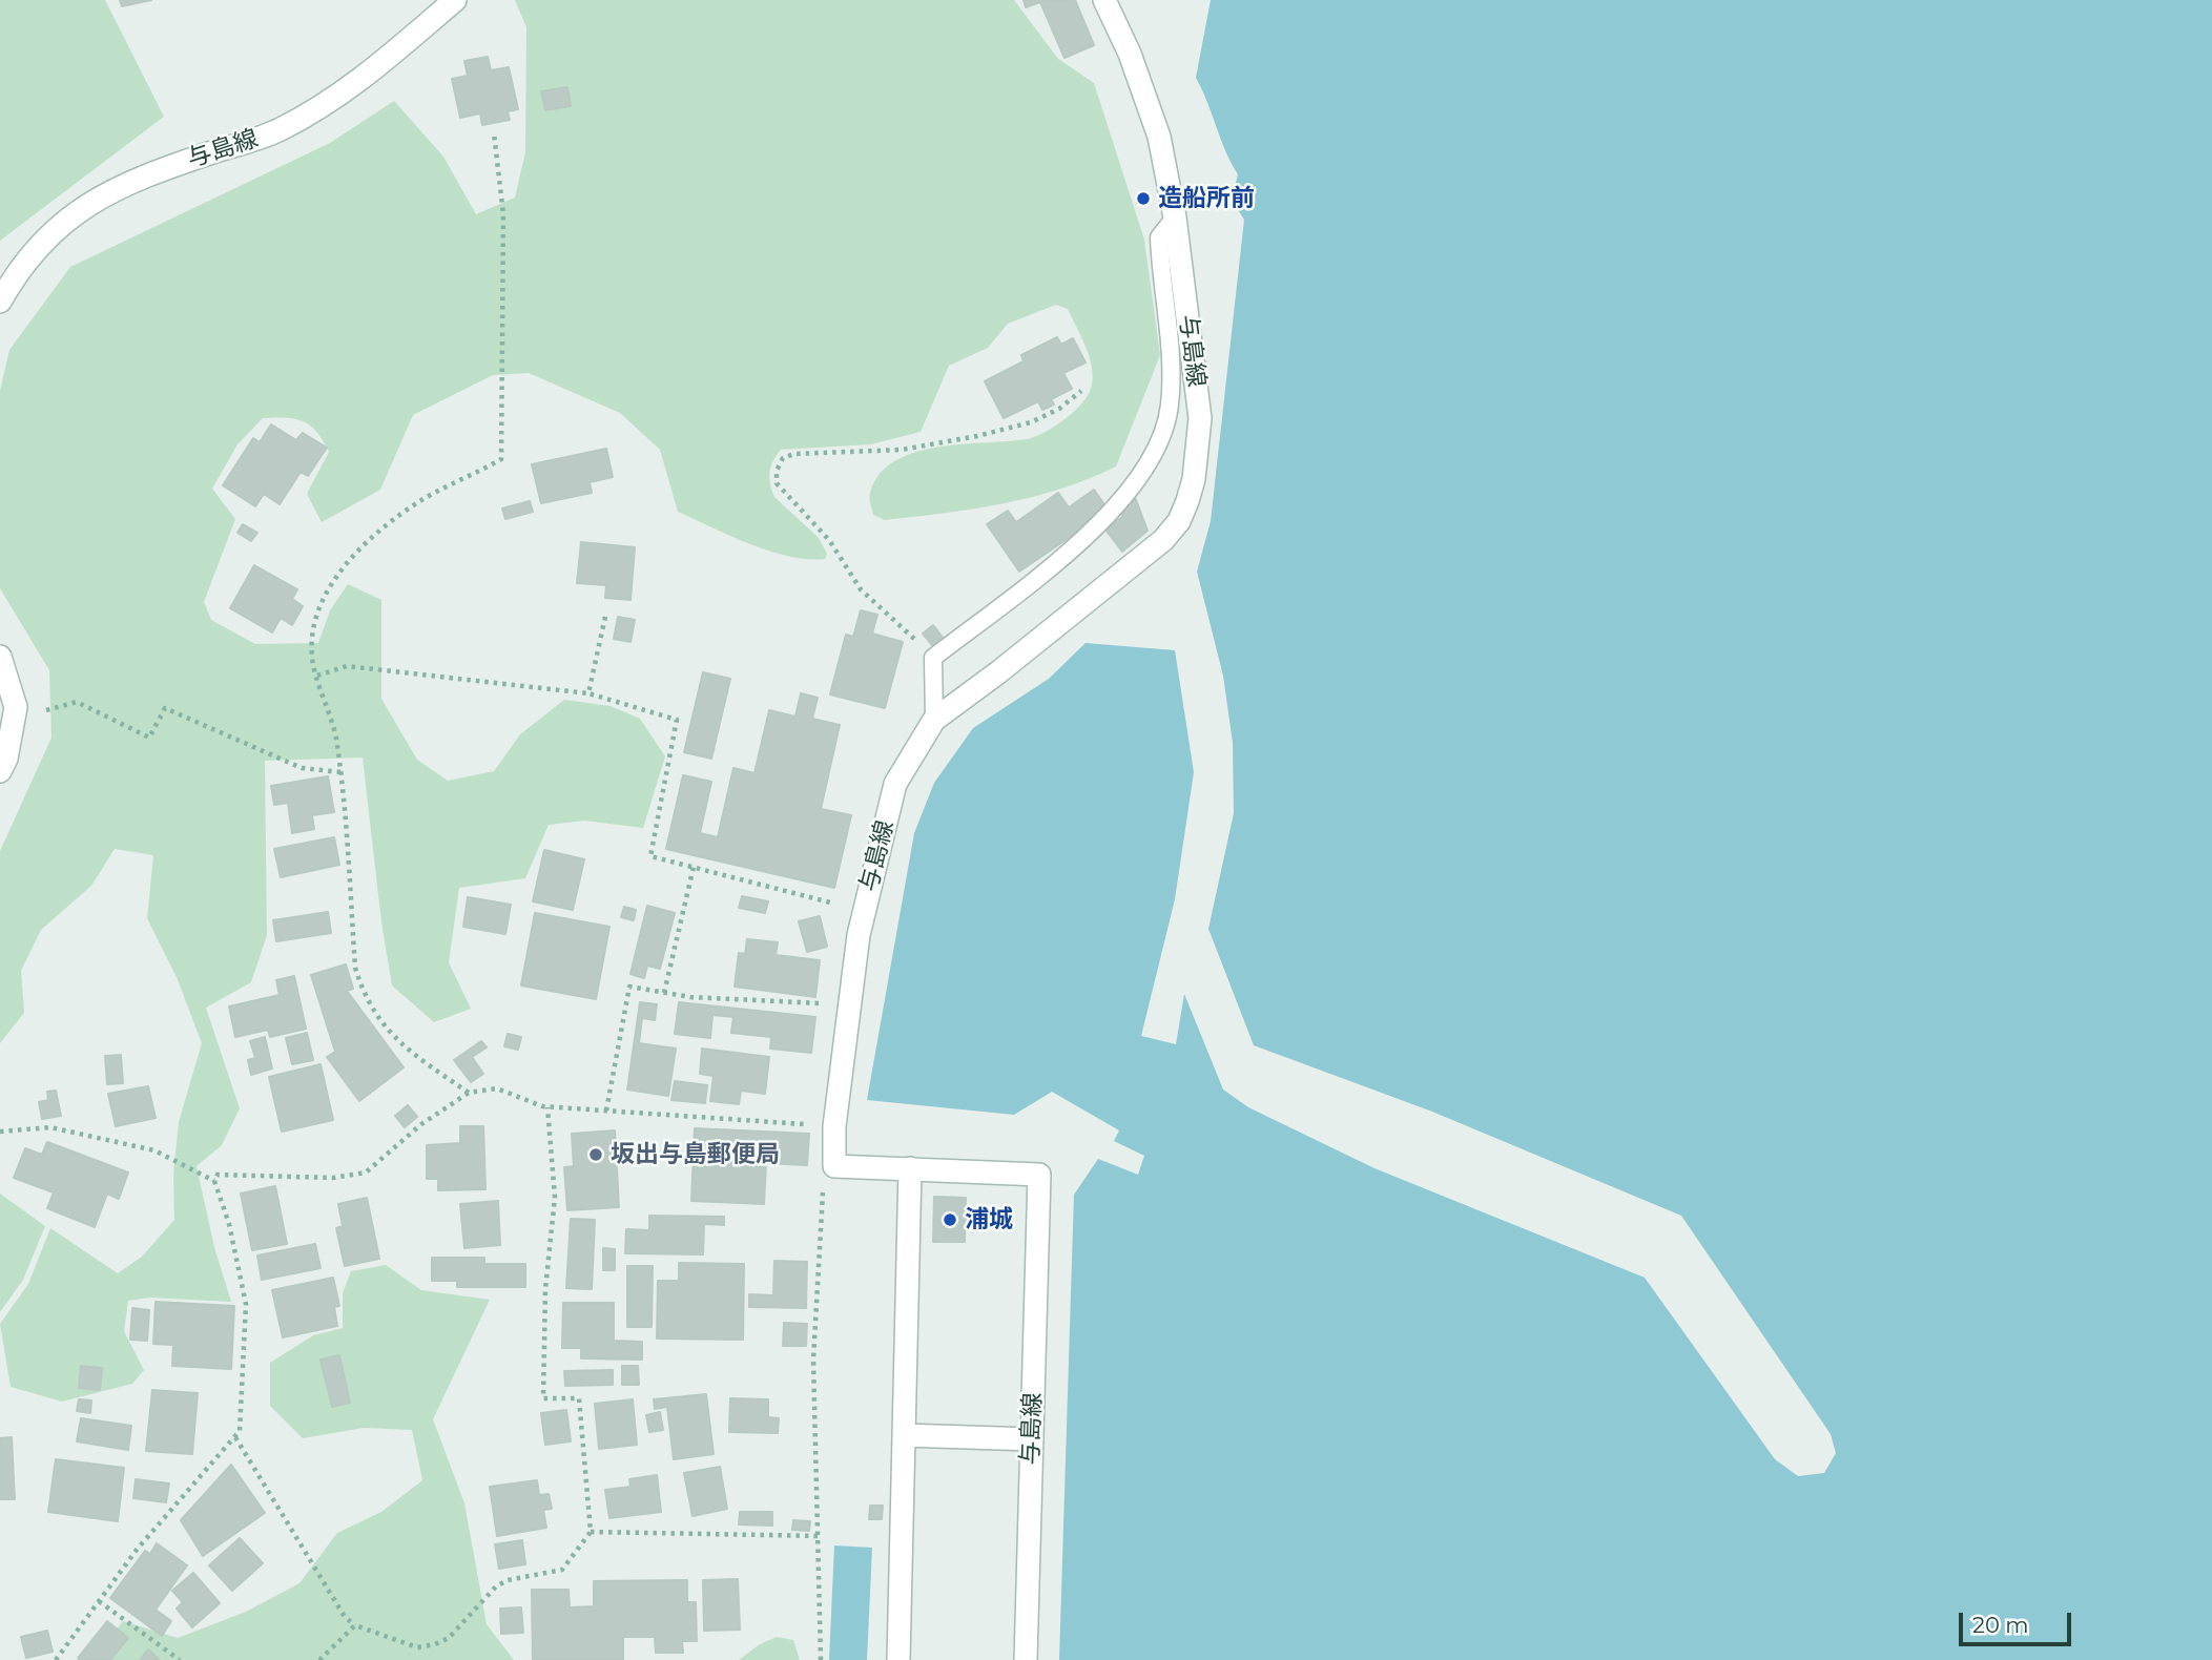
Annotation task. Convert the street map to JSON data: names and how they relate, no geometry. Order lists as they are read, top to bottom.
{
  "streets": {
    "main road": ["与島線"]
  },
  "places": ["造船所前", "坂出与島郵便局", "浦城"],
  "scale_bar": "20 m"
}
